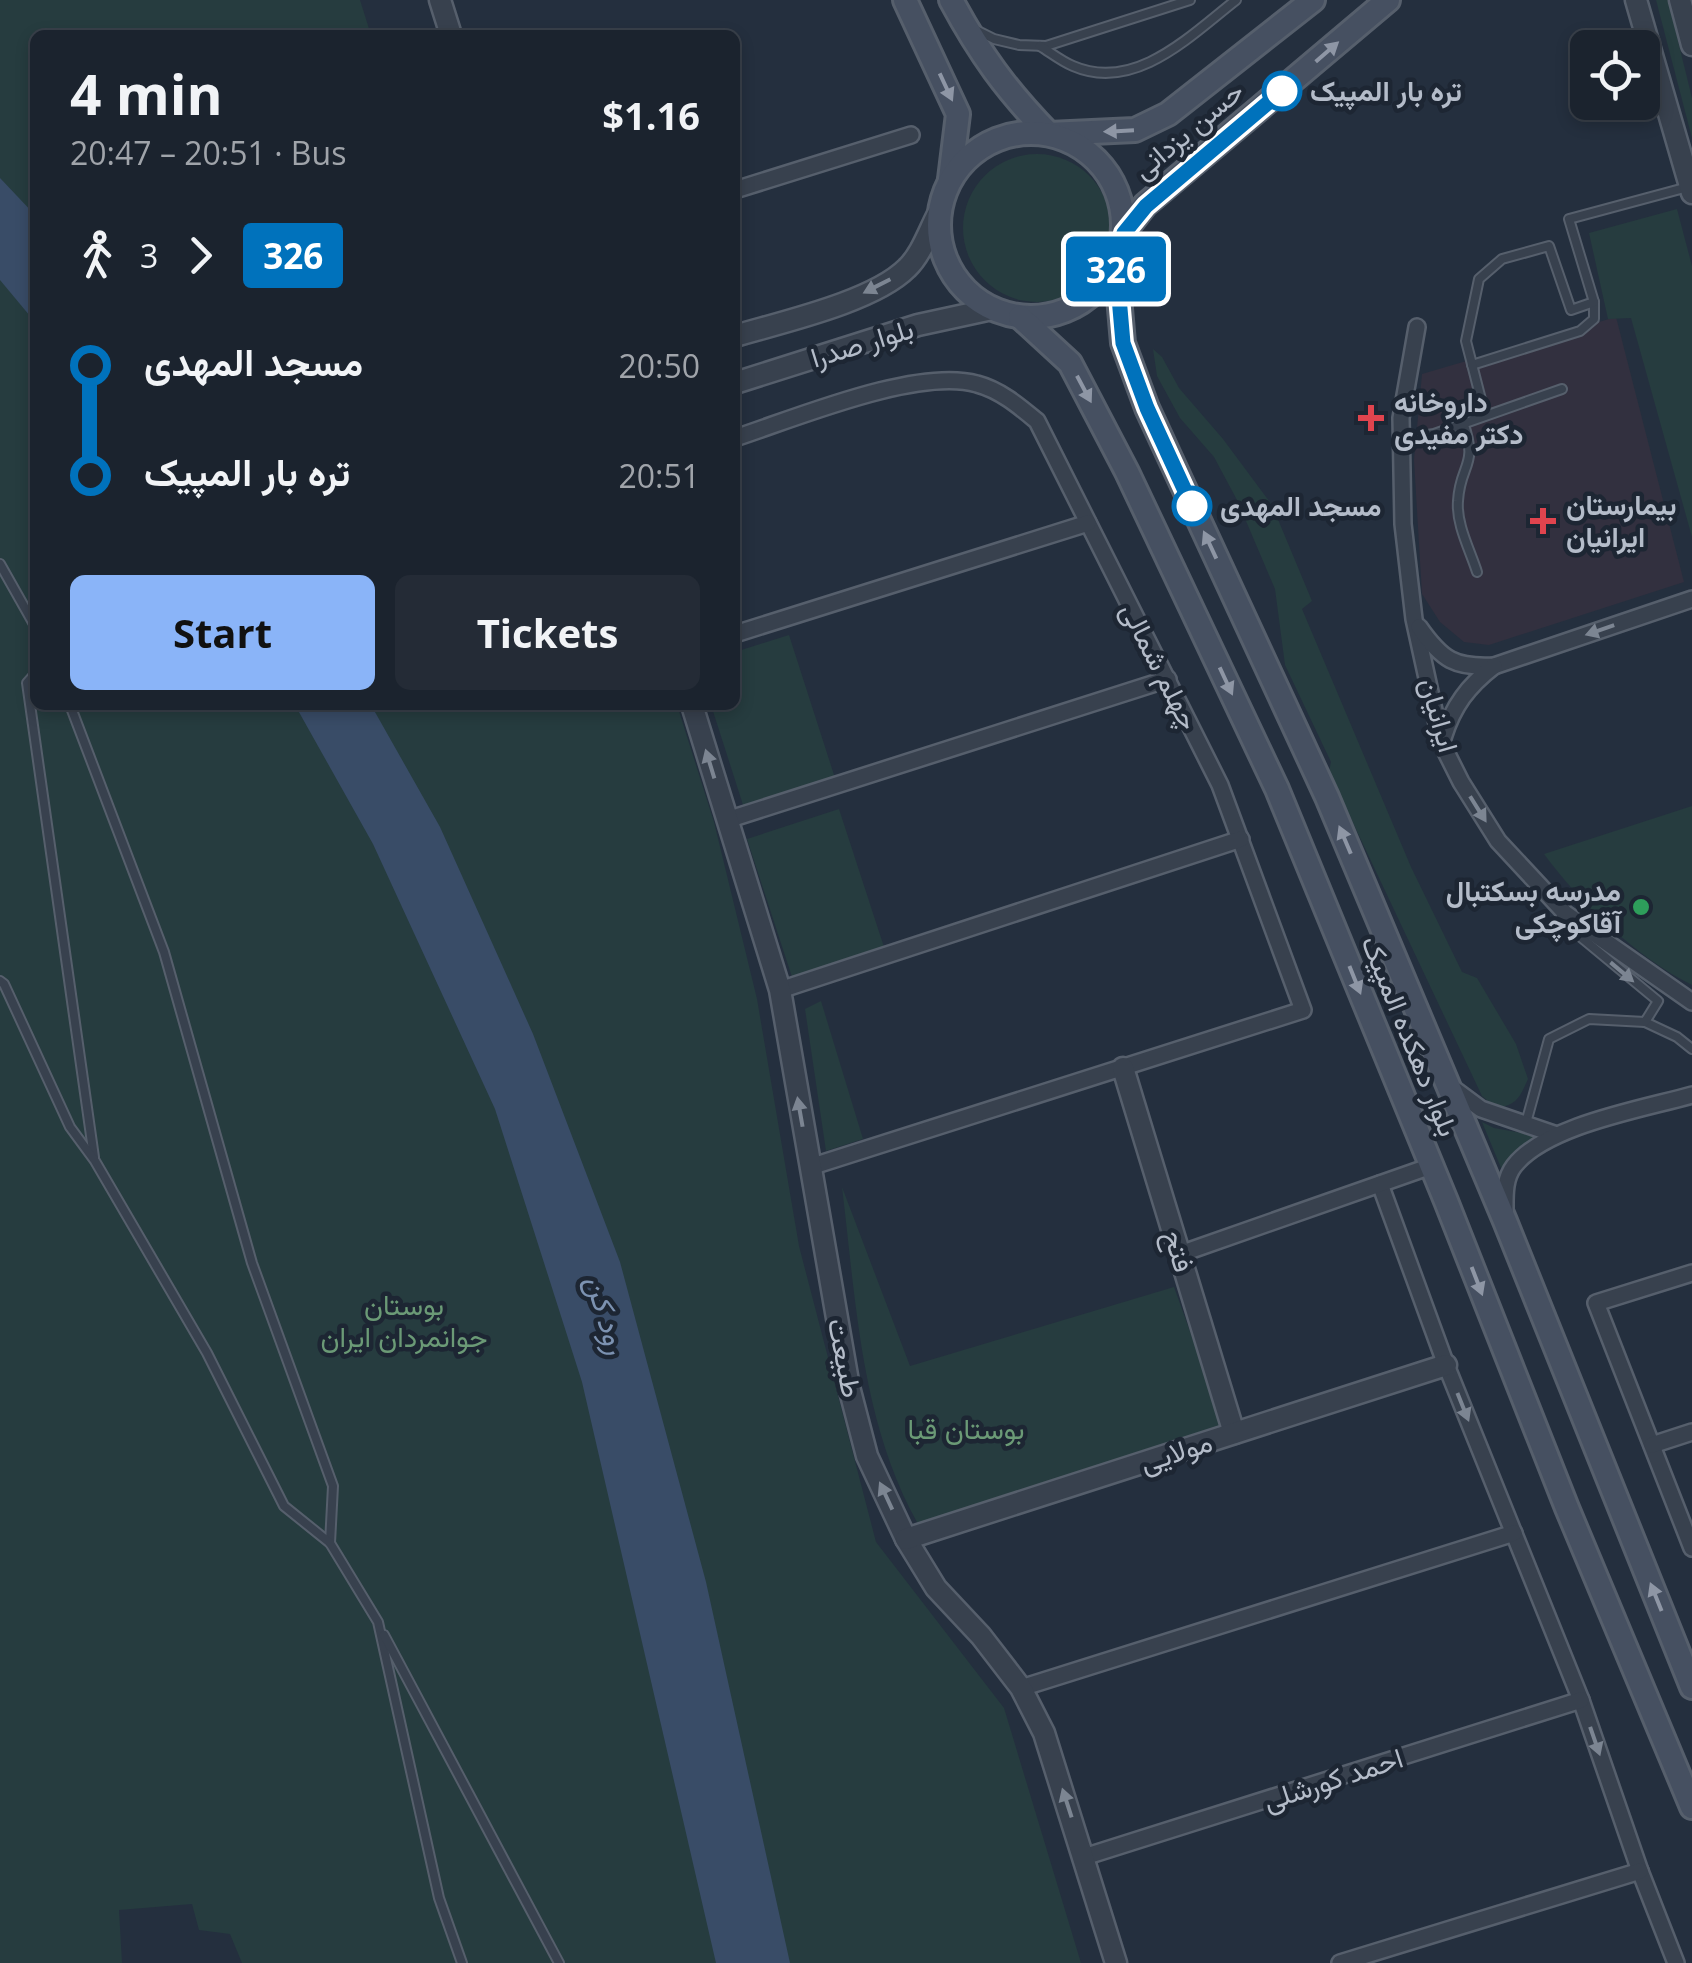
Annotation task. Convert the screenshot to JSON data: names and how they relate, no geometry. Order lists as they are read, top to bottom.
{
  "streets": {
    "main road": ["حسن یزدانی", "بلوار دهکده المپیک"],
    "street": [
      "بلوار صدرا",
      "چهلم شمالی",
      "ایرانیان",
      "فتح",
      "طبیعت",
      "مولایی",
      "احمد کورشلی"
    ]
  },
  "crossings": [
    ["حسن یزدانی", "بلوار صدرا"],
    ["حسن یزدانی", "بلوار دهکده المپیک"],
    ["بلوار صدرا", "بلوار دهکده المپیک"],
    ["چهلم شمالی", "فتح"],
    ["فتح", "مولایی"],
    ["طبیعت", "مولایی"],
    ["طبیعت", "احمد کورشلی"]
  ],
  "one_way": ["طبیعت"],
  "water": ["رود کن"],
  "parks": ["بوستان جوانمردان ایران", "بوستان قبا"],
  "places": {
    "other": ["تره بار المپیک", "مسجد المهدی", "مدرسه بسکتبال آقاکوچکی"],
    "health": ["داروخانه دکتر مفیدی", "بیمارستان ایرانیان"]
  },
  "lines": ["bus line 326"],
  "page": {
    "on_map": "326",
    "heading": ["4 min", "20:47 – 20:51 · Bus", "$1.16"],
    "legs": ["3", "326"],
    "list": [
      {
        "name": "مسجد المهدی",
        "value": "20:50"
      },
      {
        "name": "تره بار المپیک",
        "value": "20:51"
      }
    ],
    "buttons": ["Start", "Tickets"]
  }
}
